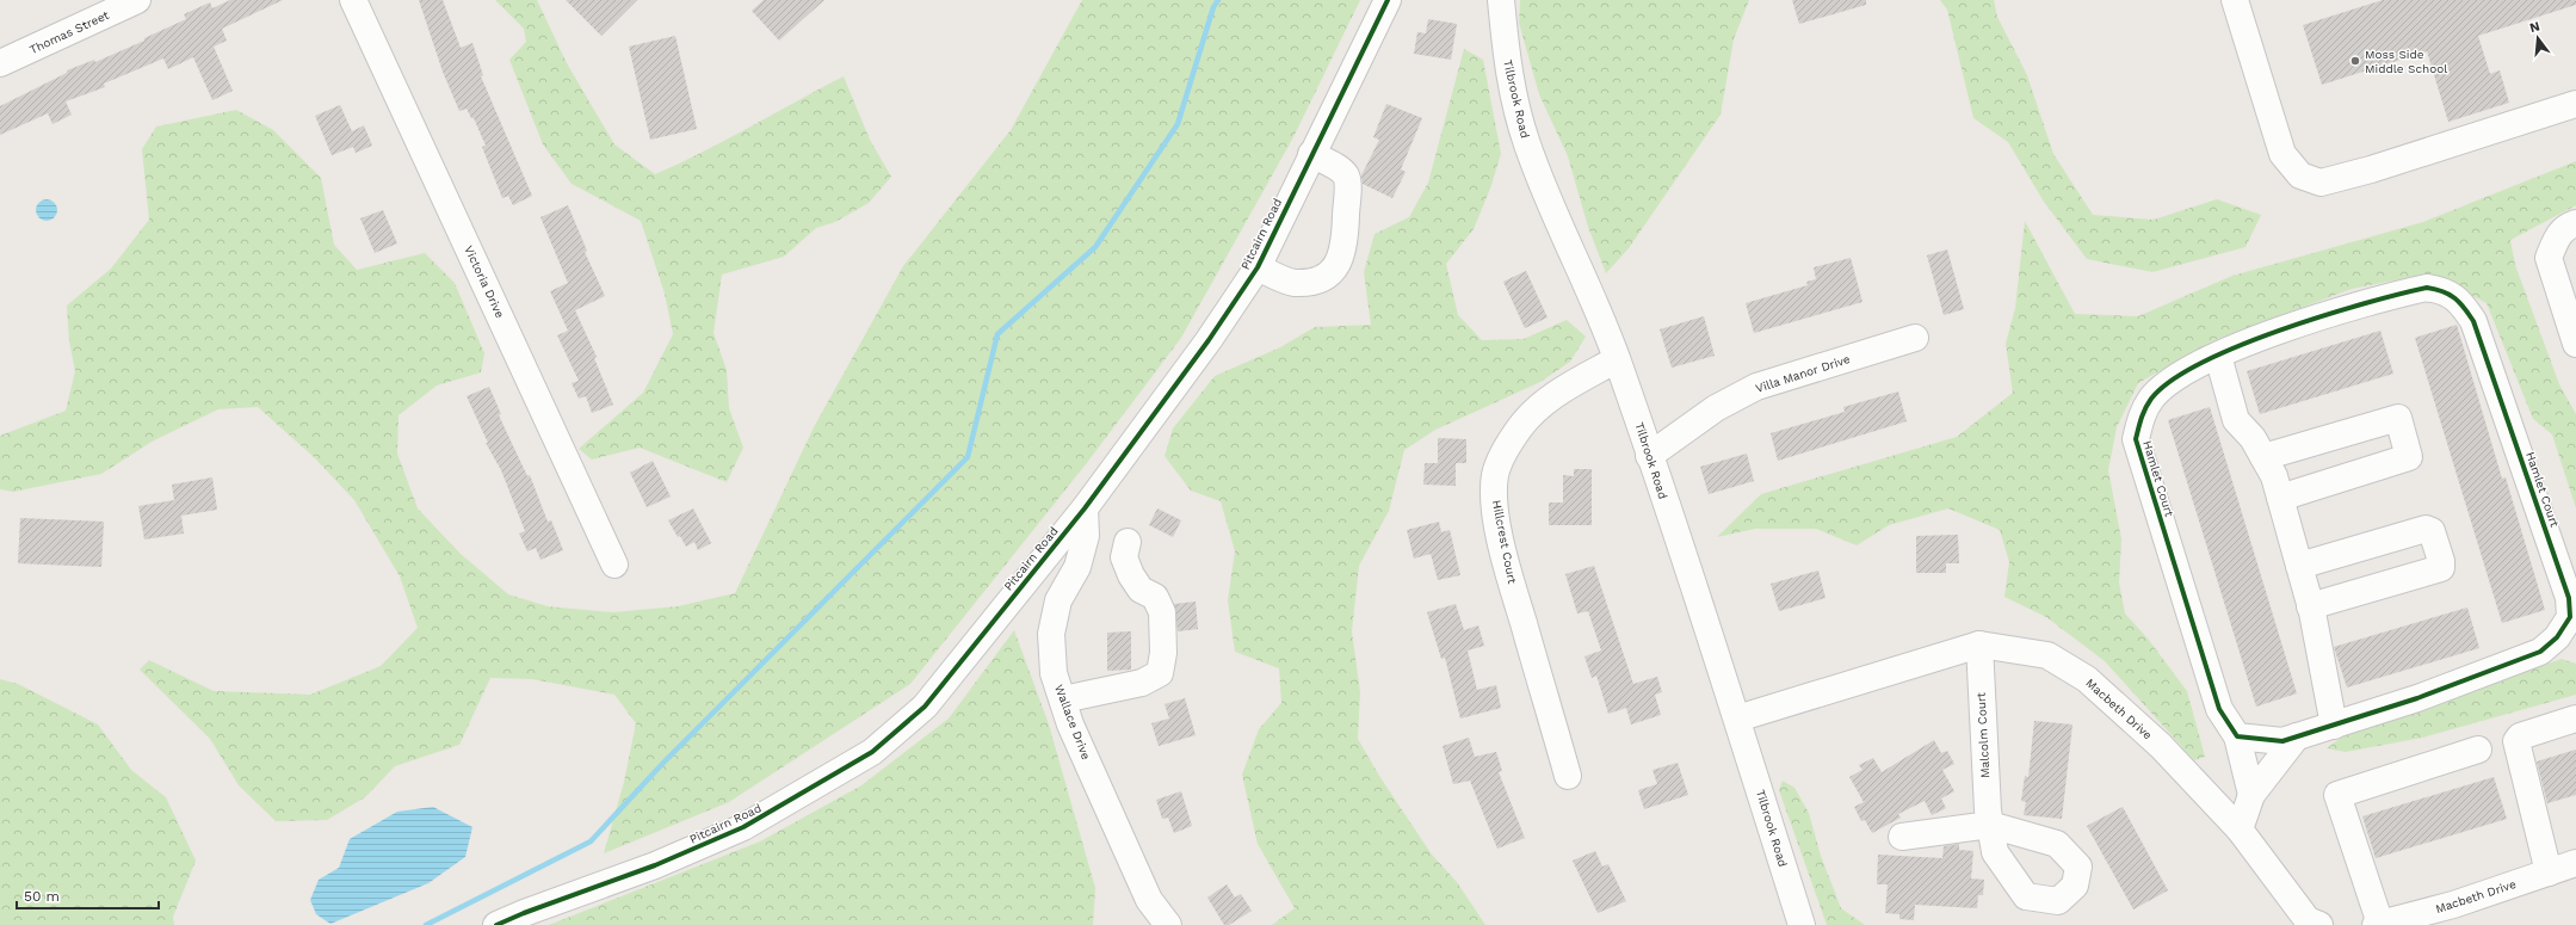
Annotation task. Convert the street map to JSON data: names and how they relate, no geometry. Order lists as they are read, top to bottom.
{
  "streets": {
    "street": [
      "Thomas Street",
      "Tilbrook Road",
      "Pitcairn Road",
      "Victoria Drive",
      "Villa Manor Drive",
      "Hamlet Court",
      "Hillcrest Court",
      "Macbeth Drive",
      "Wallace Drive",
      "Malcolm Court"
    ]
  },
  "crossings": [
    ["Tilbrook Road", "Villa Manor Drive"],
    ["Tilbrook Road", "Hillcrest Court"],
    ["Tilbrook Road", "Macbeth Drive"],
    ["Pitcairn Road", "Wallace Drive"],
    ["Macbeth Drive", "Malcolm Court"]
  ],
  "places": ["Moss Side Middle School"],
  "scale_bar": "50 m",
  "north": "top"
}
